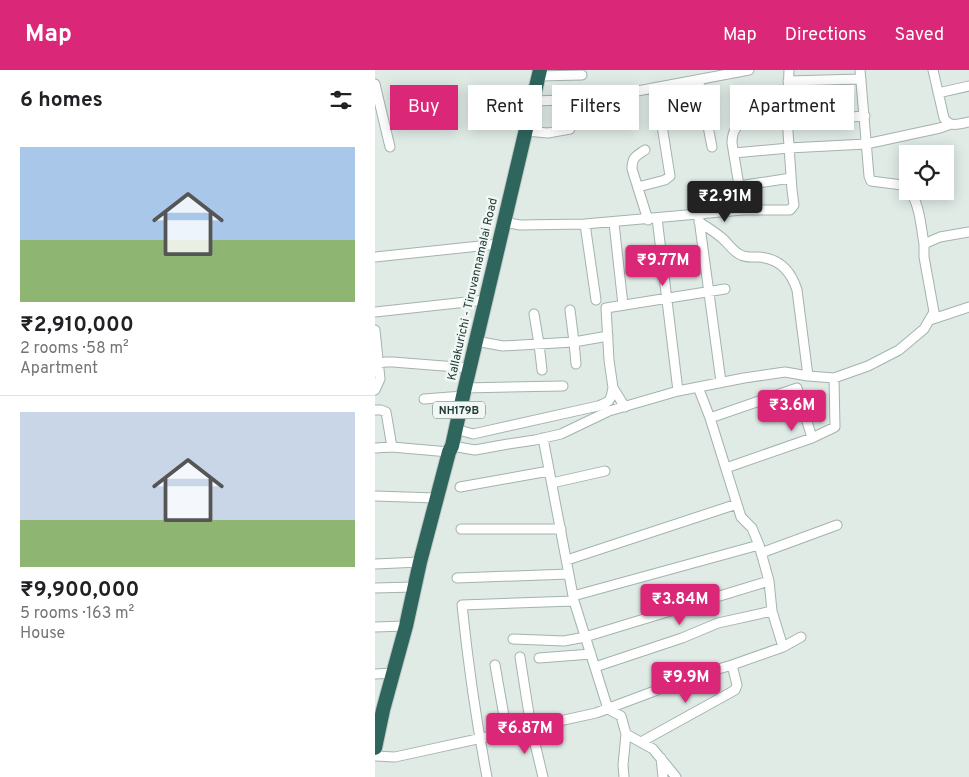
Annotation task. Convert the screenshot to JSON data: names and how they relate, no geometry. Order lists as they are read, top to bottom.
{
  "streets": {
    "highway": ["Kallakurichi - Tiruvannamalai Road", "NH179B"]
  },
  "page": {
    "header": "Map",
    "nav": ["Map", "Directions", "Saved"],
    "heading": "6 homes",
    "chip": [
      "Buy",
      "Rent",
      "Filters",
      "New",
      "Apartment"
    ],
    "list": [
      {
        "name": "₹2,910,000",
        "note": "2 rooms · 58 m² · Apartment"
      },
      {
        "name": "₹9,900,000",
        "note": "5 rooms · 163 m² · House"
      }
    ],
    "price": [
      "₹2.91M",
      "₹9.77M",
      "₹3.6M",
      "₹3.84M",
      "₹9.9M",
      "₹6.87M"
    ]
  }
}
